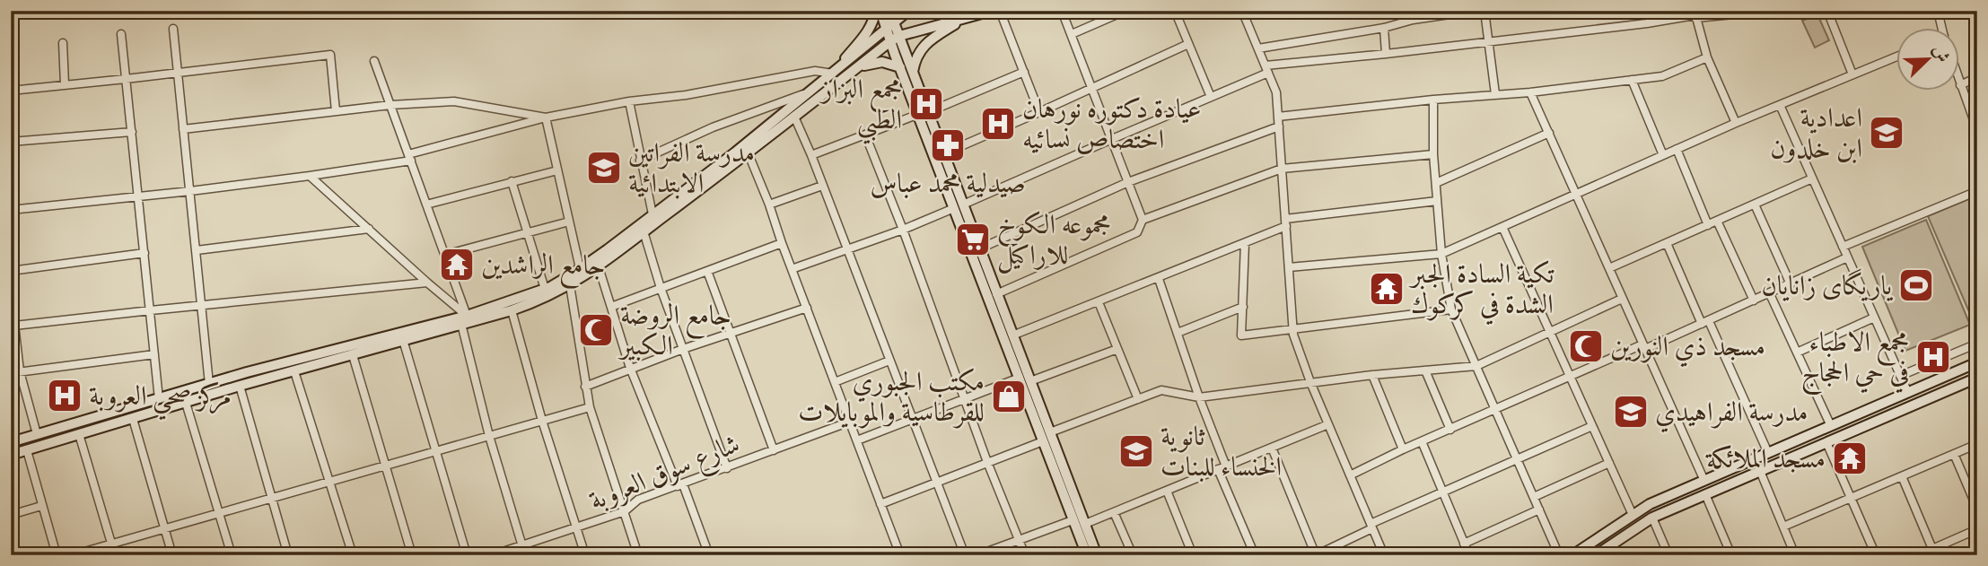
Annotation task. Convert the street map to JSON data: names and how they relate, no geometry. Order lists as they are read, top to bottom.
{
  "streets": {
    "street": ["شارع سوق العروبة"]
  },
  "places": {
    "hospital": [
      "مجمع البزاز الطبي",
      "عيادة دكتوره نورهان اختصاص نسائيه",
      "مجمع الاطباء في حي الحجاج",
      "مركز صحي العروبة"
    ],
    "school or university": [
      "اعدادية ابن خلدون",
      "مدرسة الفراتين الابتدائية",
      "مدرسة الفراهيدي",
      "ثانوية الخنساء للبنات"
    ],
    "pharmacy": ["صيدلية محمد عباس"],
    "supermarket": ["مجموعه الكوخ للاراكيل"],
    "temple": ["جامع الراشدين", "تكية السادة الجبر الشدة في كركوك", "مسجد الملائكة"],
    "sports": ["یاریگای زانایان"],
    "mosque": ["جامع الروضة الكبير", "مسجد ذي النورين"],
    "shop": ["مكتب الجبوري للقرطاسية والموبايلات"]
  },
  "north": "top right"
}
